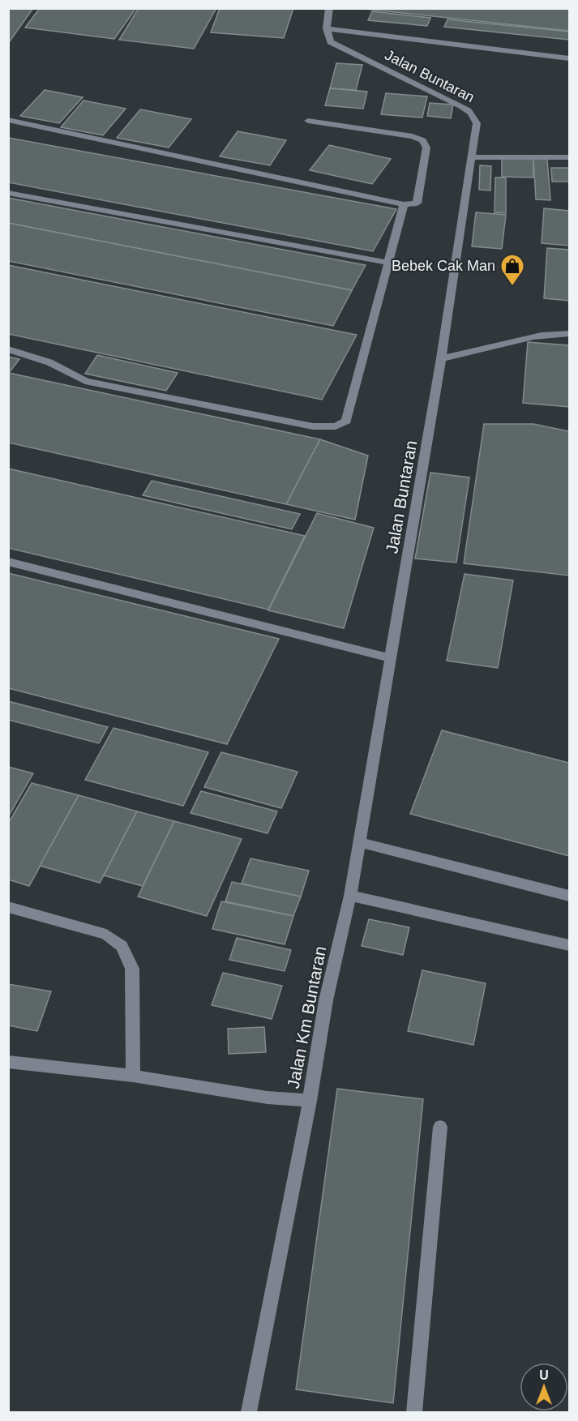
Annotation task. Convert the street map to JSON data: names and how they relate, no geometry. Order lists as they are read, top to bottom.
{
  "streets": {
    "street": ["Jalan Buntaran", "Jalan Km Buntaran"]
  },
  "crossings": [
    ["Jalan Buntaran", "Jalan Km Buntaran"]
  ],
  "places": {
    "shop": ["Bebek Cak Man"]
  },
  "north": "top"
}
